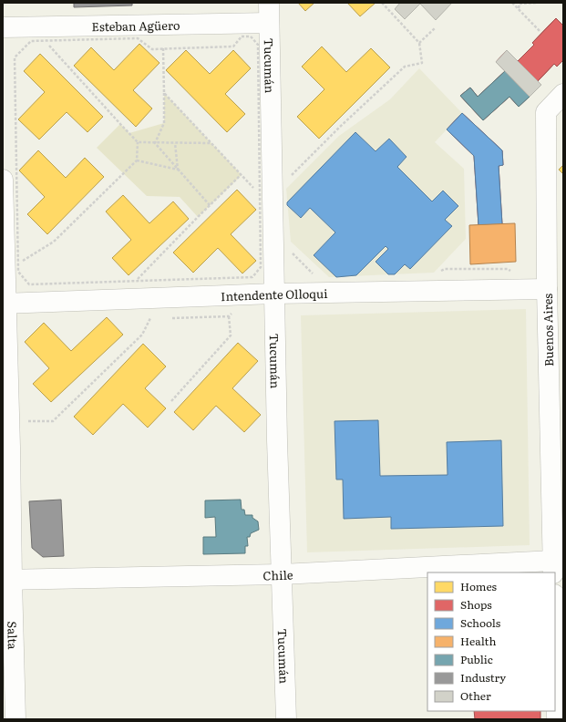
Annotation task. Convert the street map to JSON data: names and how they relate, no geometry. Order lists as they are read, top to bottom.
{
  "streets": {
    "street": [
      "Esteban Agüero",
      "Tucumán",
      "Intendente Olloqui",
      "Buenos Aires",
      "Chile",
      "Salta"
    ]
  },
  "crossings": [
    ["Esteban Agüero", "Tucumán"],
    ["Tucumán", "Intendente Olloqui"],
    ["Tucumán", "Chile"],
    ["Intendente Olloqui", "Buenos Aires"],
    ["Intendente Olloqui", "Salta"],
    ["Buenos Aires", "Chile"],
    ["Chile", "Salta"]
  ],
  "legend": [
    "Homes",
    "Shops",
    "Schools",
    "Health",
    "Public",
    "Industry",
    "Other"
  ]
}
